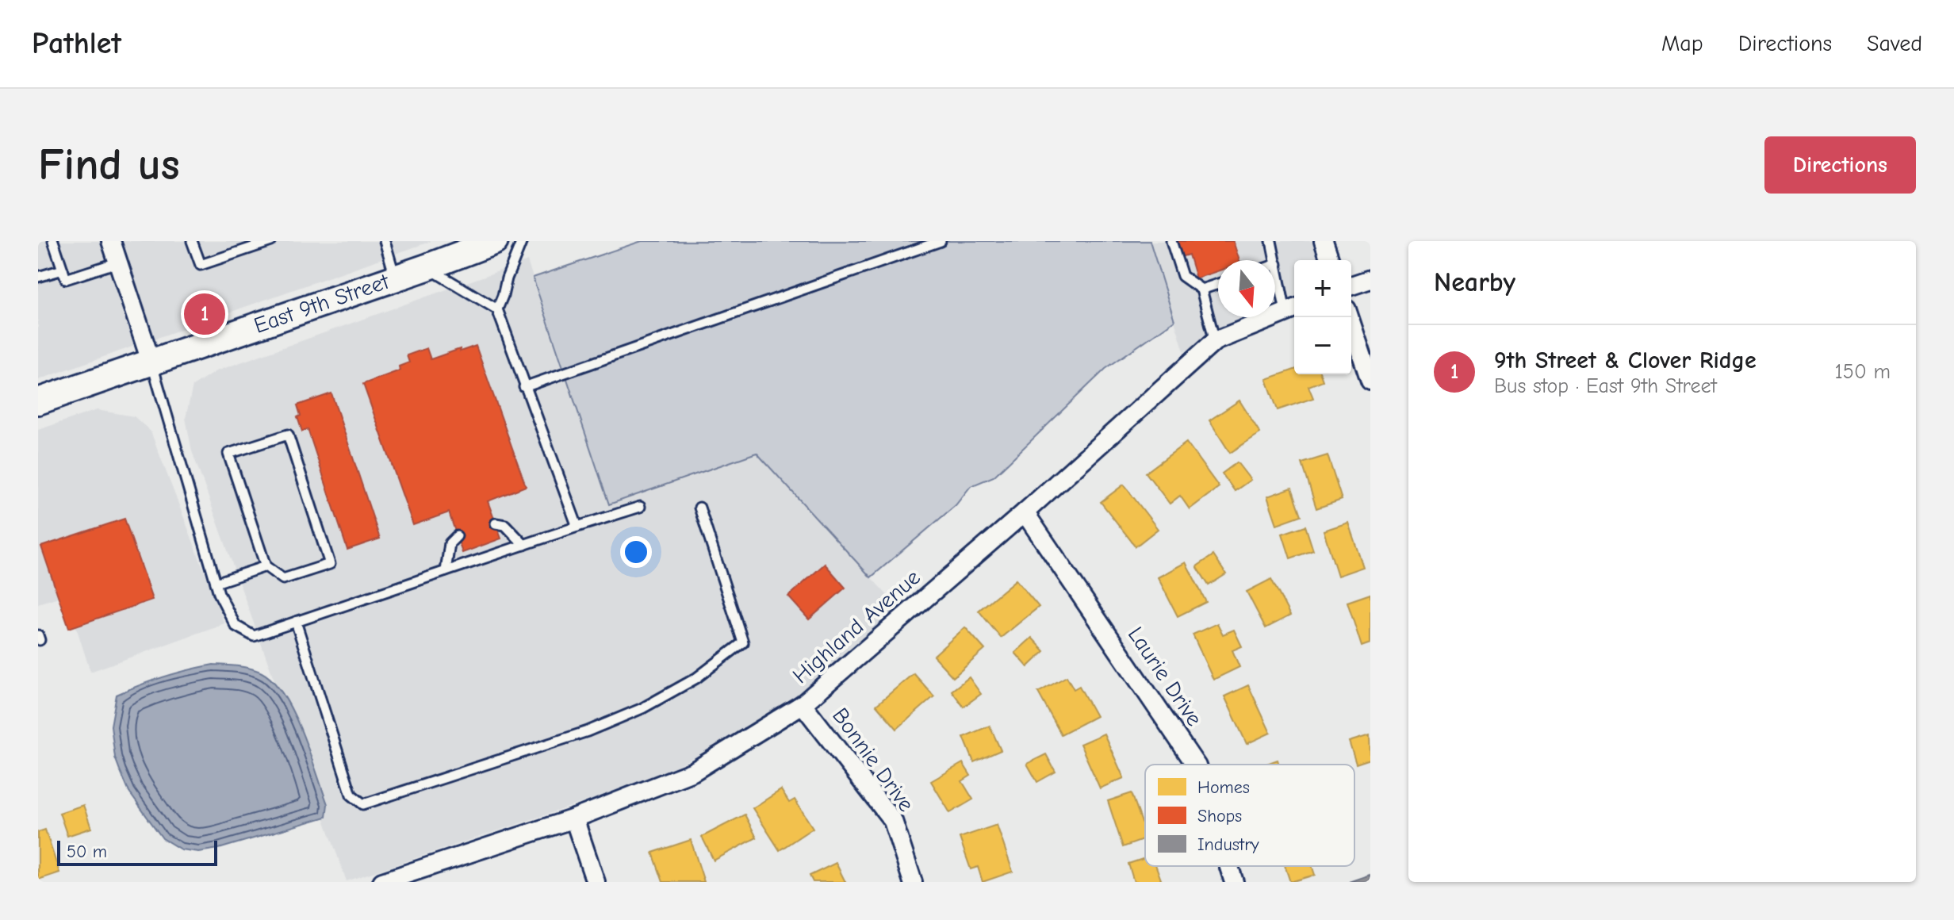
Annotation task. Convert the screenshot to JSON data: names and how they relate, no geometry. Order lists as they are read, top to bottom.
{
  "streets": {
    "main road": ["East 9th Street"],
    "street": ["Highland Avenue", "Laurie Drive", "Bonnie Drive"]
  },
  "crossings": [
    ["Highland Avenue", "Laurie Drive"],
    ["Highland Avenue", "Bonnie Drive"]
  ],
  "legend": ["Homes", "Shops", "Industry"],
  "scale_bar": "50 m",
  "north": "bottom",
  "page": {
    "header": "Pathlet",
    "nav": ["Map", "Directions", "Saved"],
    "buttons": "Directions",
    "title": "Find us",
    "heading": "Nearby",
    "map_buttons": ["+", "−"],
    "pins": "1",
    "list": [
      {
        "mark": "1",
        "name": "9th Street & Clover Ridge",
        "note": "Bus stop · East 9th Street",
        "value": "150 m"
      }
    ],
    "scale": "50 m"
  }
}
